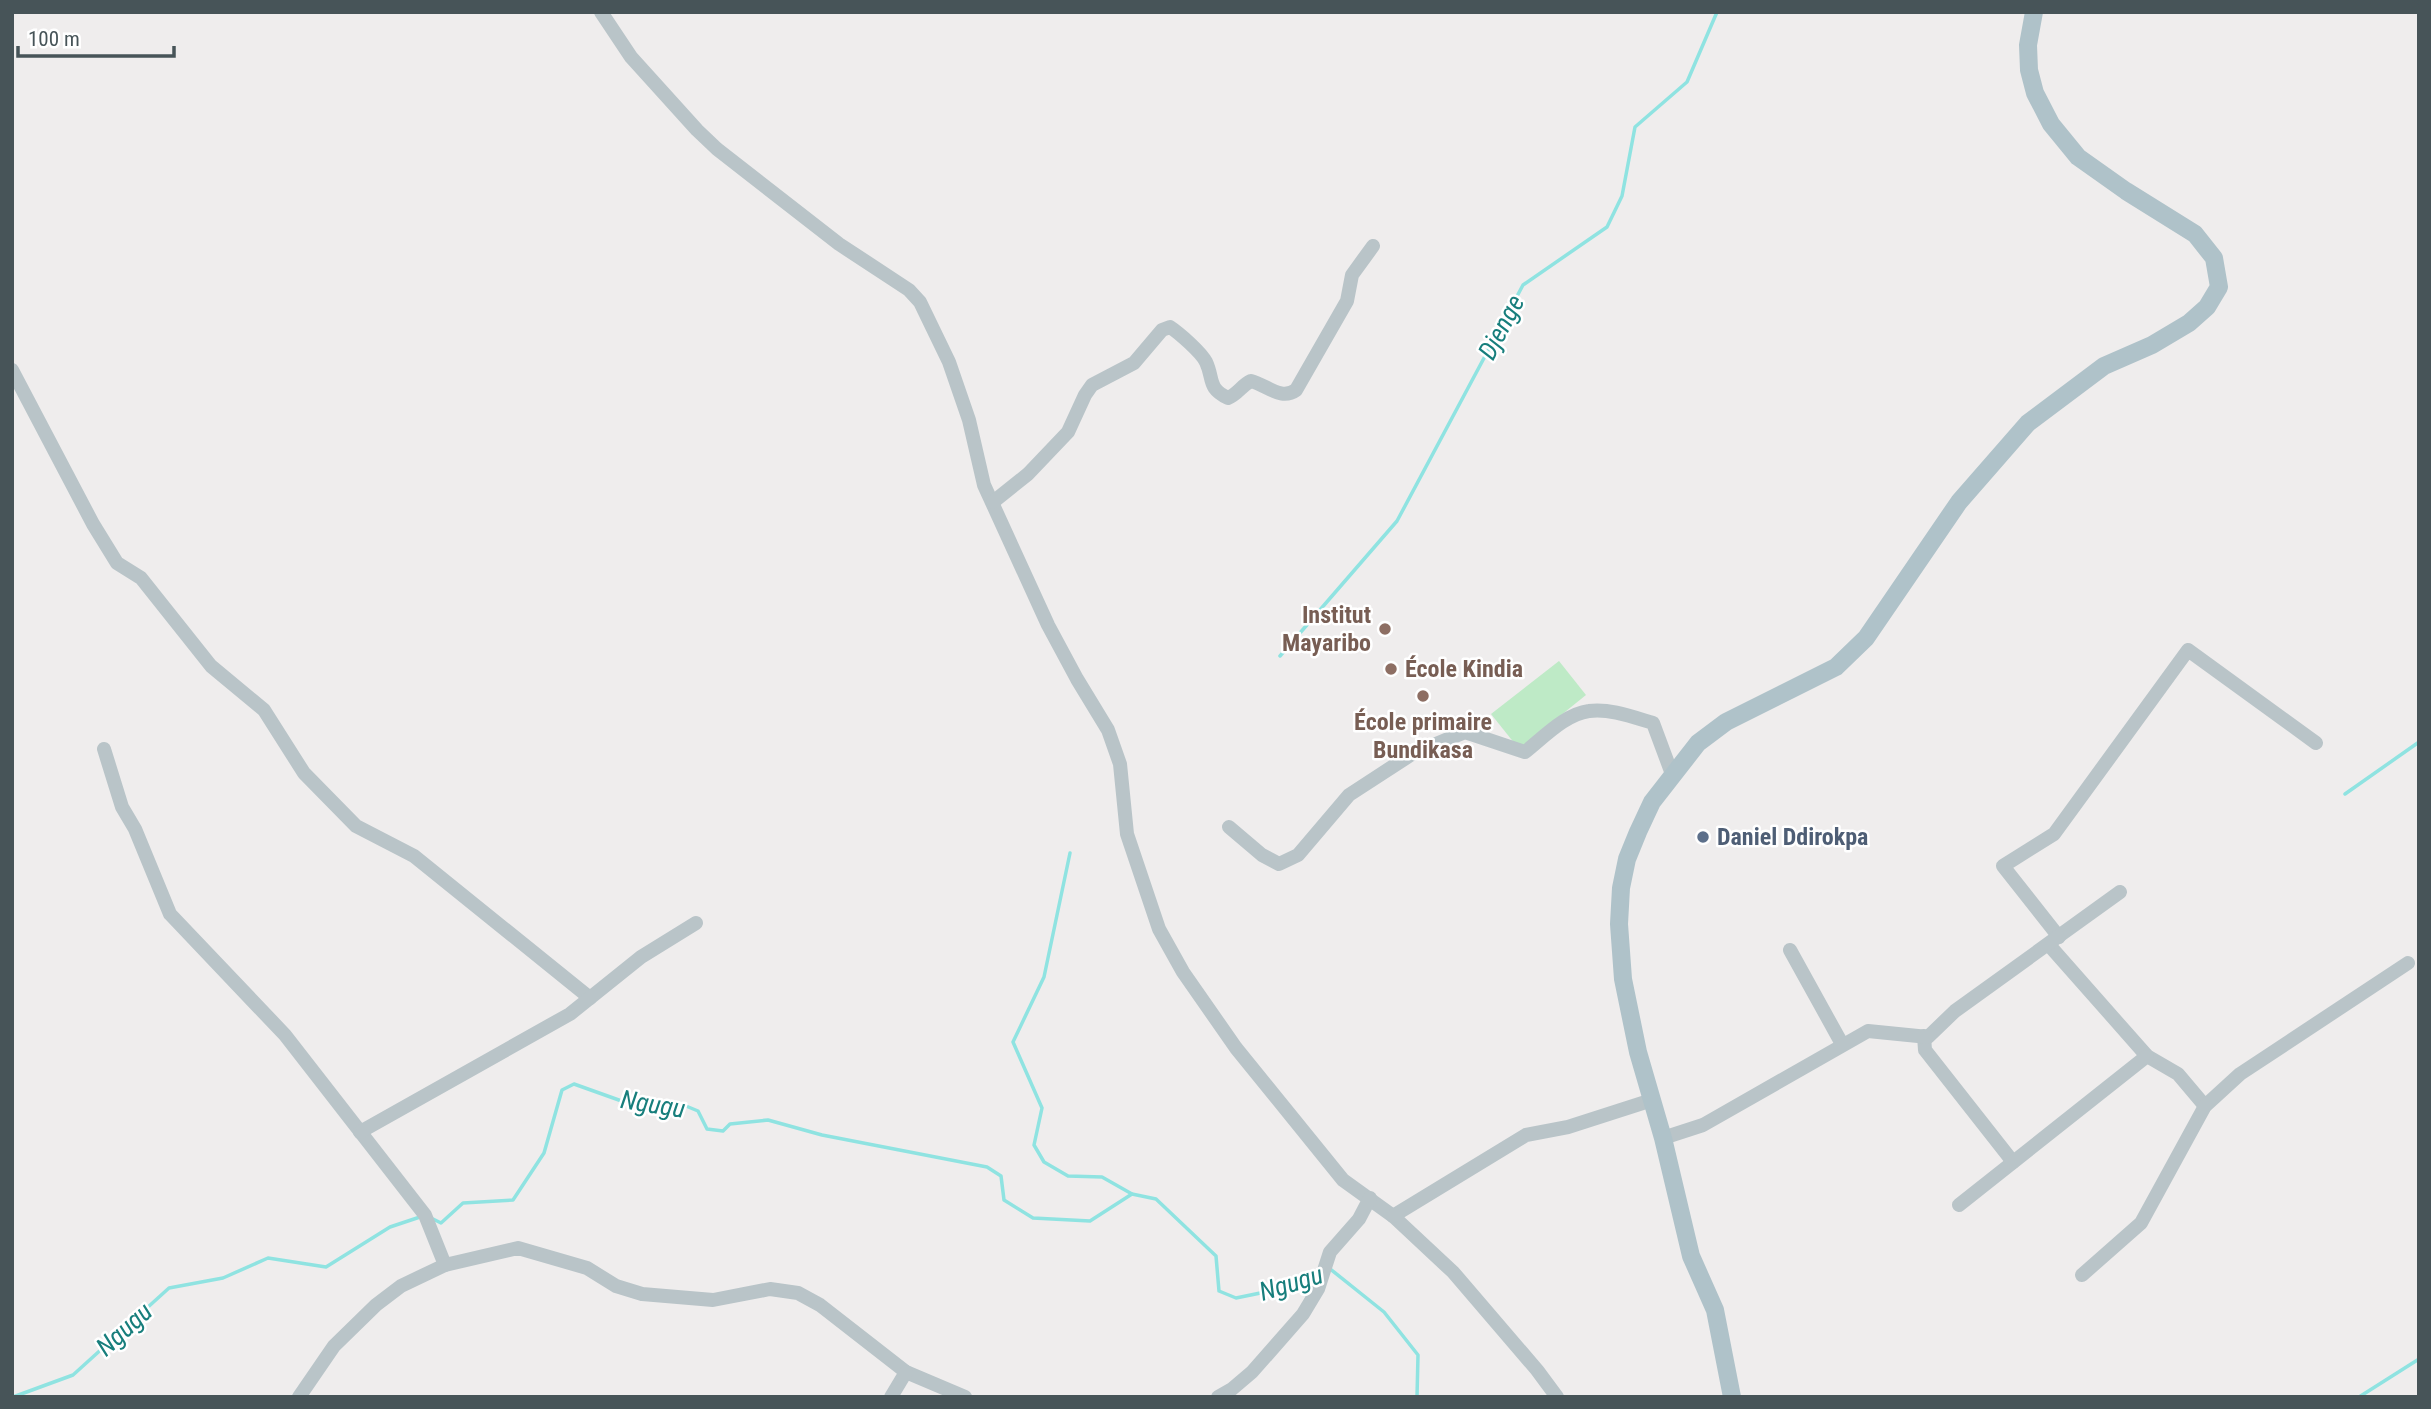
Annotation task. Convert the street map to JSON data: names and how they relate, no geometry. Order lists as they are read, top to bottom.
{
  "water": ["Djenge", "Ngugu"],
  "places": [
    "Institut Mayaribo",
    "École Kindia",
    "École primaire Bundikasa",
    "Daniel Ddirokpa"
  ],
  "scale_bar": "100 m"
}
